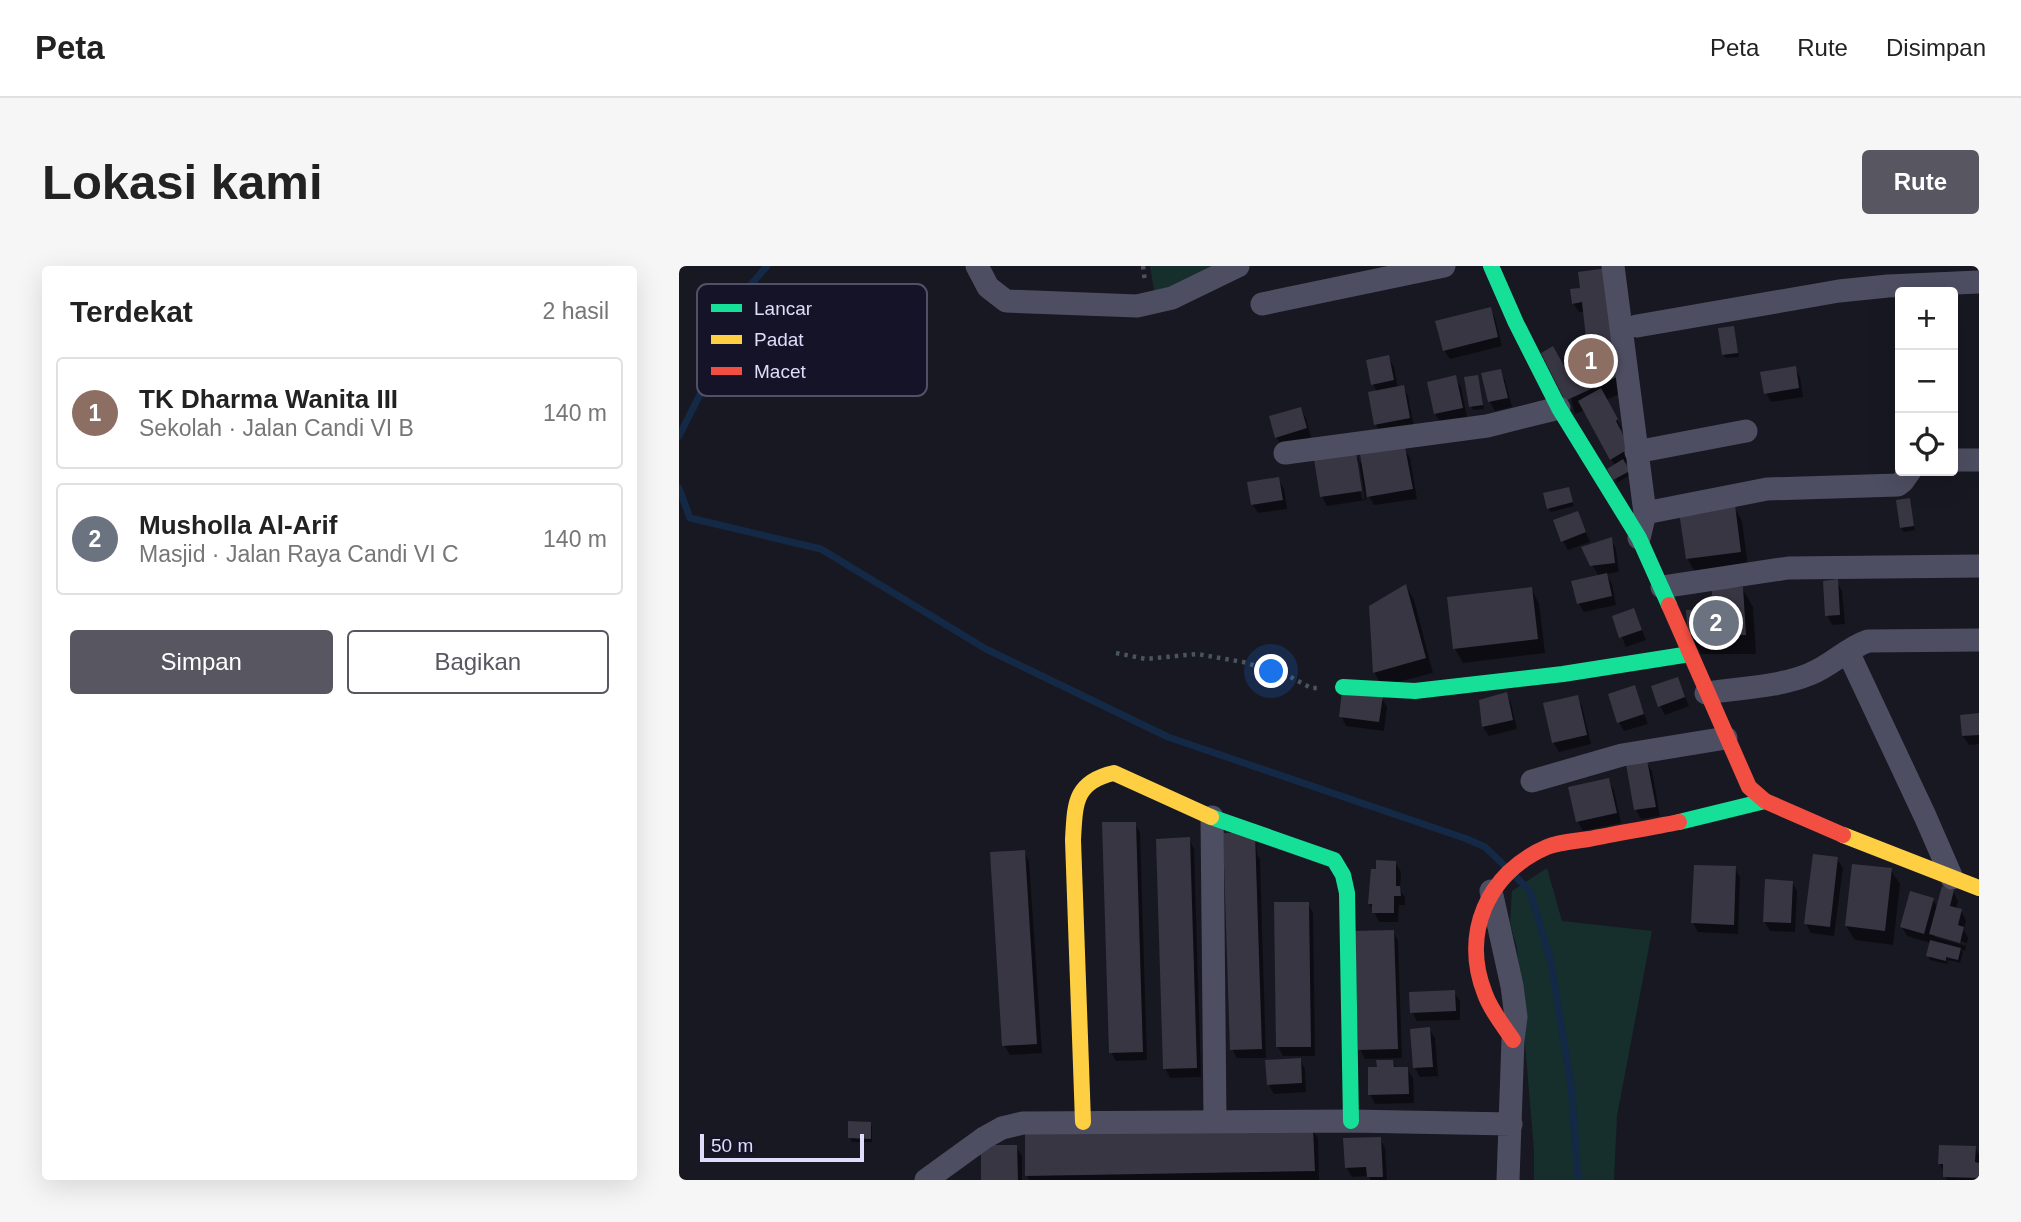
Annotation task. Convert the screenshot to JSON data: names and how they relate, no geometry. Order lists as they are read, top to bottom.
{
  "legend": ["Lancar", "Padat", "Macet"],
  "scale_bar": "50 m",
  "page": {
    "header": "Peta",
    "nav": ["Peta", "Rute", "Disimpan"],
    "buttons": [
      "Rute",
      ["Simpan", "Bagikan"]
    ],
    "title": "Lokasi kami",
    "heading": ["Terdekat", "2 hasil"],
    "map_buttons": ["+", "−"],
    "pins": ["1", "2"],
    "list": [
      {
        "mark": "1",
        "name": "TK Dharma Wanita III",
        "note": "Sekolah · Jalan Candi VI B",
        "value": "140 m"
      },
      {
        "mark": "2",
        "name": "Musholla Al-Arif",
        "note": "Masjid · Jalan Raya Candi VI C",
        "value": "140 m"
      }
    ],
    "scale": "50 m"
  }
}
